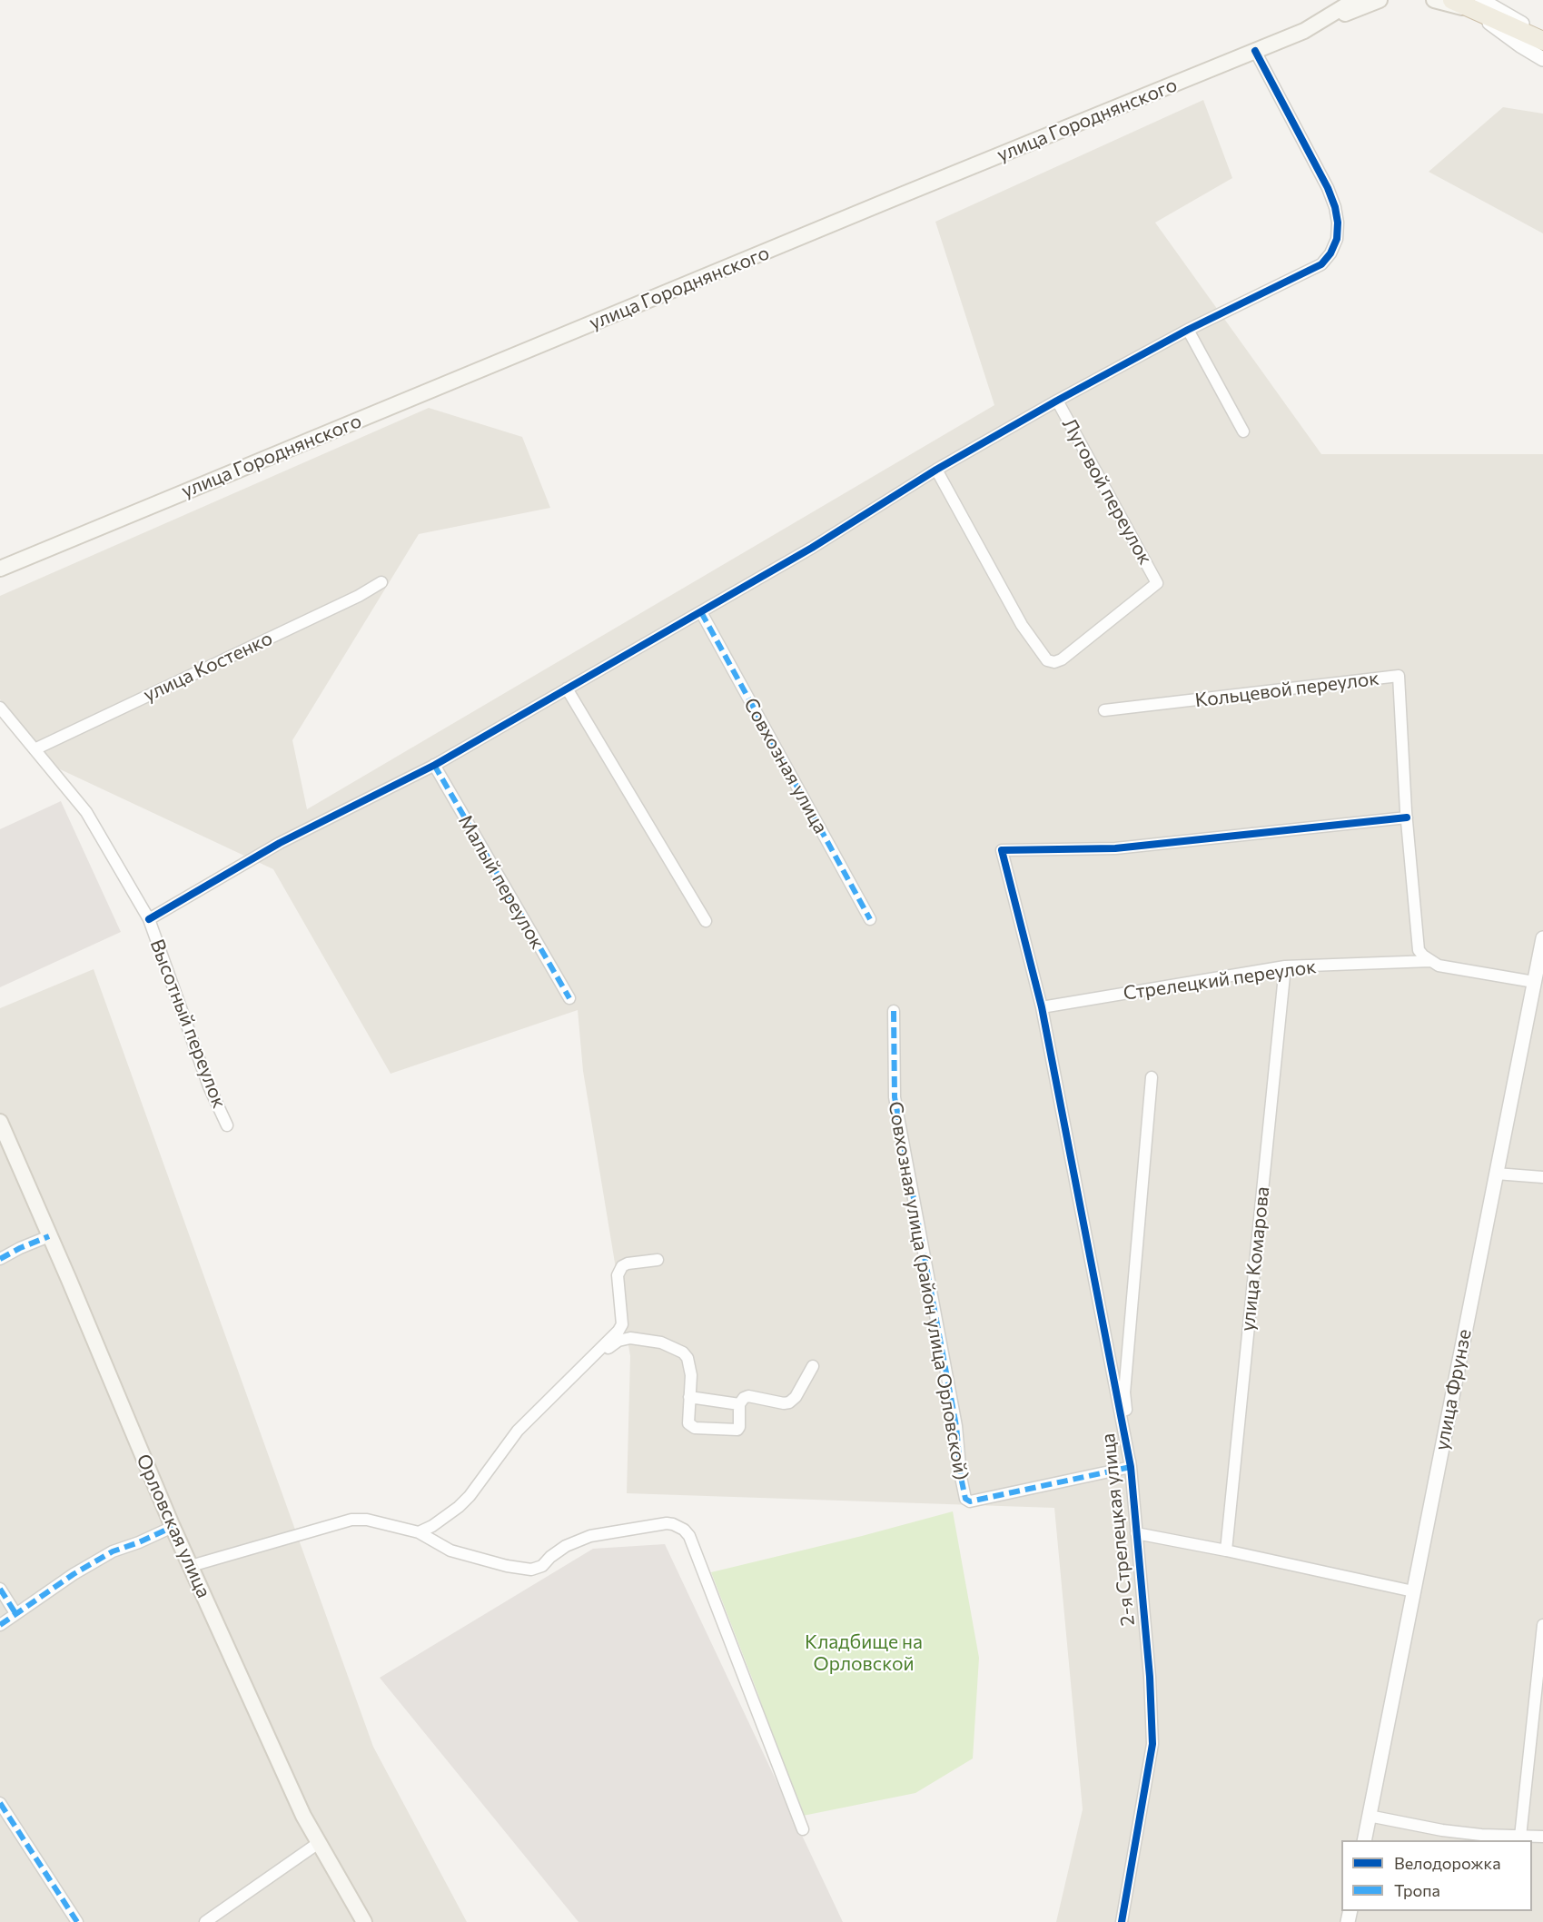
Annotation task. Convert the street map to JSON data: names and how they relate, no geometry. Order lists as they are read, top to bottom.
{
  "streets": {
    "main road": ["улица Городнянского", "Орловская улица"],
    "street": [
      "Луговой переулок",
      "улица Костенко",
      "Кольцевой переулок",
      "Совхозная улица",
      "Малый переулок",
      "Стрелецкий переулок",
      "Высотный переулок",
      "улица Комарова",
      "Совхозная улица (район улица Орловской)",
      "улица Фрунзе",
      "2-я Стрелецкая улица"
    ]
  },
  "crossings": [
    ["улица Костенко", "Высотный переулок"],
    ["Кольцевой переулок", "Стрелецкий переулок"],
    ["Кольцевой переулок", "2-я Стрелецкая улица"],
    ["Стрелецкий переулок", "улица Комарова"],
    ["Стрелецкий переулок", "2-я Стрелецкая улица"],
    ["Совхозная улица (район улица Орловской)", "2-я Стрелецкая улица"]
  ],
  "parks": ["Кладбище на Орловской"],
  "legend": ["Велодорожка", "Тропа"]
}
